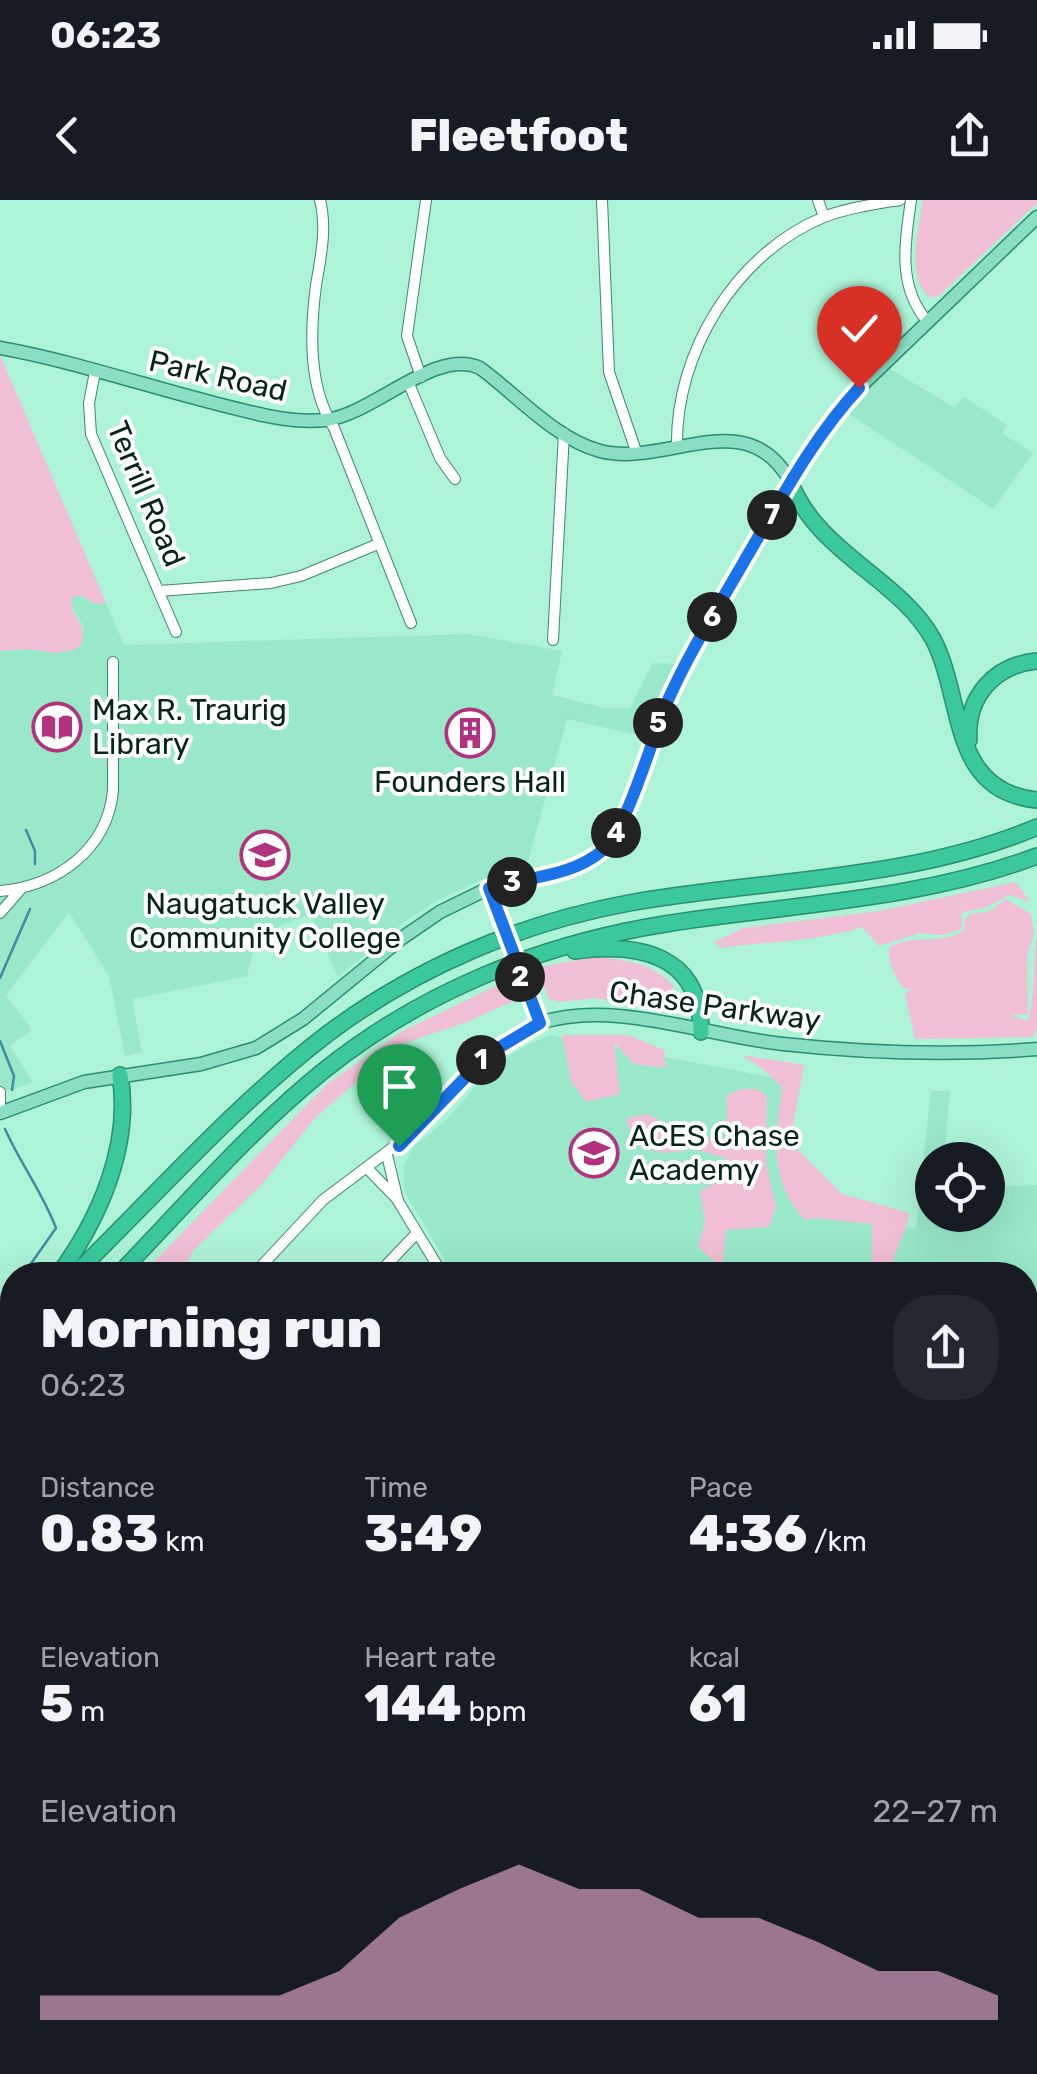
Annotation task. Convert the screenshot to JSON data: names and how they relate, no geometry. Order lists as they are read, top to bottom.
{
  "streets": {
    "main road": ["Park Road", "Chase Parkway"],
    "street": ["Terrill Road"]
  },
  "crossings": [
    ["Park Road", "Terrill Road"]
  ],
  "places": {
    "library": ["Max R. Traurig Library"],
    "building": ["Founders Hall"],
    "school or university": ["Naugatuck Valley Community College", "ACES Chase Academy"]
  },
  "page": {
    "status": "06:23",
    "header": "Fleetfoot",
    "pins": [
      "7",
      "6",
      "5",
      "4",
      "3",
      "2",
      "1"
    ],
    "heading": ["Morning run", "06:23"],
    "stats": [
      ["Distance", "0.83 km"],
      ["Time", "3:49"],
      ["Pace", "4:36 /km"],
      ["Elevation", "5 m"],
      ["Heart rate", "144 bpm"],
      ["kcal", "61"]
    ],
    "chart": ["Elevation", "22–27 m"]
  }
}
